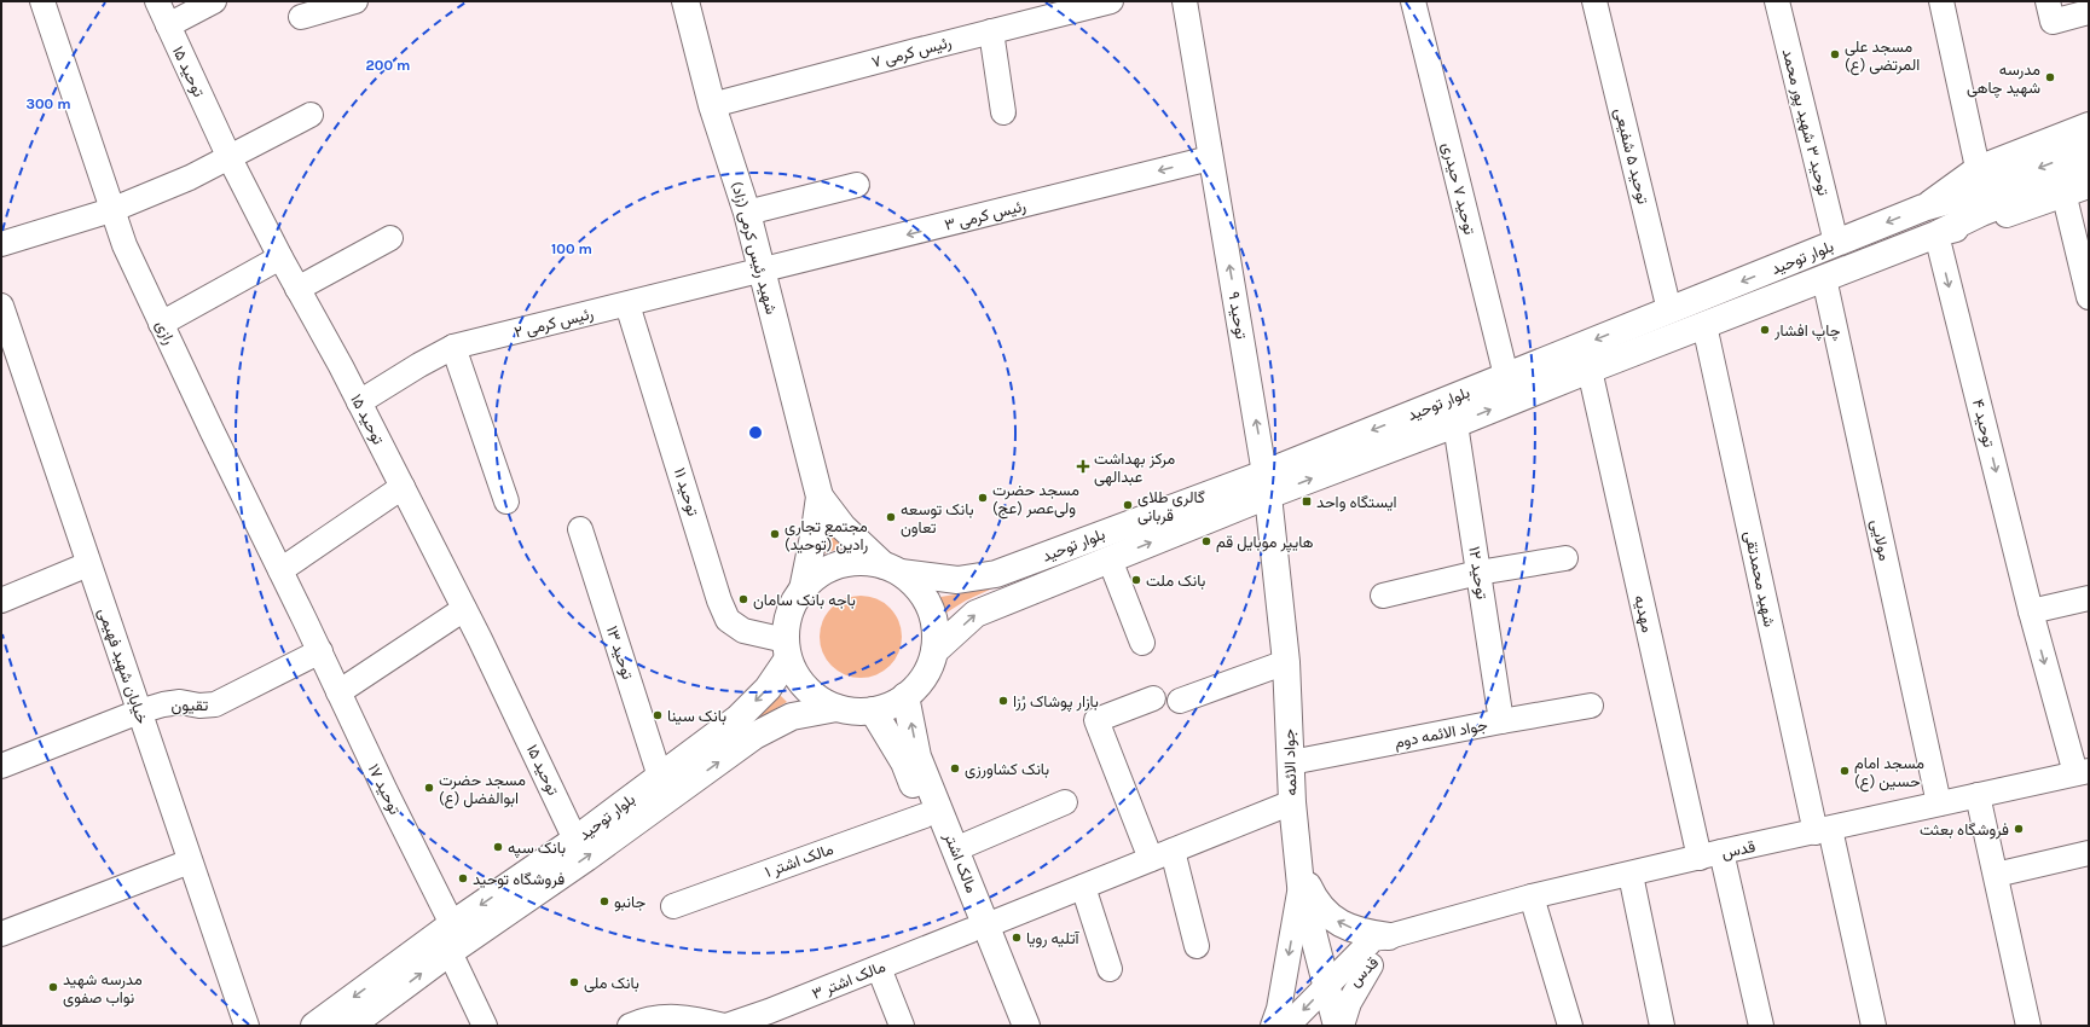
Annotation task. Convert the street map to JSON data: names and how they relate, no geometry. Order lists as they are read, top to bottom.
{
  "streets": {
    "main road": [
      "شهید رئیس کرمی (زاد)",
      "بلوار توحید",
      "جواد الائمه",
      "مالک اشتر"
    ],
    "street": [
      "رئیس کرمی ۷",
      "توحید ۱۵",
      "توحید ۳ شهيد پور محمد",
      "توحید ۵ شفیعی",
      "توحید ۷ حیدری",
      "رئیس کرمی ۳",
      "توحید ۹",
      "رئیس کرمی ۲",
      "رازی",
      "توحید ۴",
      "توحید ۱۱",
      "مولایی",
      "توحید ۱۲",
      "شهید محمدتقی",
      "مهدیه",
      "توحید ۱۳",
      "خیابان شهید فهیمی",
      "تقیون",
      "جواد الائمه دوم",
      "توحید ۱۷",
      "قدس",
      "مالک اشتر ۱",
      "مالک اشتر ۳"
    ]
  },
  "crossings": [
    ["رئیس کرمی ۷", "شهید رئیس کرمی (زاد)"],
    ["توحید ۱۵", "بلوار توحید"],
    ["توحید ۱۵", "رئیس کرمی ۲"],
    ["توحید ۳ شهيد پور محمد", "بلوار توحید"],
    ["توحید ۵ شفیعی", "بلوار توحید"],
    ["توحید ۷ حیدری", "بلوار توحید"],
    ["رئیس کرمی ۳", "شهید رئیس کرمی (زاد)"],
    ["رئیس کرمی ۳", "توحید ۹"],
    ["رئیس کرمی ۳", "رئیس کرمی ۲"],
    ["شهید رئیس کرمی (زاد)", "رئیس کرمی ۲"],
    ["بلوار توحید", "توحید ۹"],
    ["بلوار توحید", "توحید ۴"],
    ["بلوار توحید", "توحید ۱۱"],
    ["بلوار توحید", "مولایی"],
    ["بلوار توحید", "توحید ۱۲"],
    ["بلوار توحید", "شهید محمدتقی"],
    ["بلوار توحید", "مهدیه"],
    ["بلوار توحید", "توحید ۱۳"],
    ["بلوار توحید", "جواد الائمه"],
    ["بلوار توحید", "توحید ۱۷"],
    ["بلوار توحید", "مالک اشتر"],
    ["توحید ۹", "جواد الائمه"],
    ["رئیس کرمی ۲", "توحید ۱۱"],
    ["رازی", "تقیون"],
    ["رازی", "توحید ۱۷"],
    ["توحید ۴", "قدس"],
    ["توحید ۱۱", "مالک اشتر"],
    ["مولایی", "قدس"],
    ["توحید ۱۲", "جواد الائمه دوم"],
    ["شهید محمدتقی", "قدس"],
    ["مهدیه", "قدس"],
    ["خیابان شهید فهیمی", "تقیون"],
    ["تقیون", "توحید ۱۷"],
    ["جواد الائمه دوم", "جواد الائمه"],
    ["جواد الائمه", "قدس"],
    ["جواد الائمه", "مالک اشتر ۳"],
    ["مالک اشتر ۱", "مالک اشتر"],
    ["مالک اشتر", "مالک اشتر ۳"]
  ],
  "one_way": ["رئیس کرمی ۳", "توحید ۹", "توحید ۴"],
  "places": {
    "other": [
      "مسجد علی المرتضی (ع)",
      "مدرسه شهید چاهی",
      "چاپ افشار",
      "مسجد حضرت ولی‌عصر (عج)",
      "گالری طلای قربانی",
      "بانک توسعه تعاون",
      "مجتمع تجاری رادین (توحید)",
      "هایپر موبایل قم",
      "بانک ملت",
      "باجه بانک سامان",
      "بازار پوشاک رُزا",
      "بانک سینا",
      "بانک کشاورزی",
      "مسجد امام حسین (ع)",
      "مسجد حضرت ابوالفضل (ع)",
      "فروشگاه بعثت",
      "بانک سپه",
      "فروشگاه توحید",
      "جانبو",
      "آتلیه رویا",
      "بانک ملی",
      "مدرسه شهید نواب صفوی"
    ],
    "health": ["مرکز بهداشت عبدالهی"],
    "transit": ["ایستگاه واحد"]
  },
  "rings": ["200 m", "300 m", "100 m"]
}
